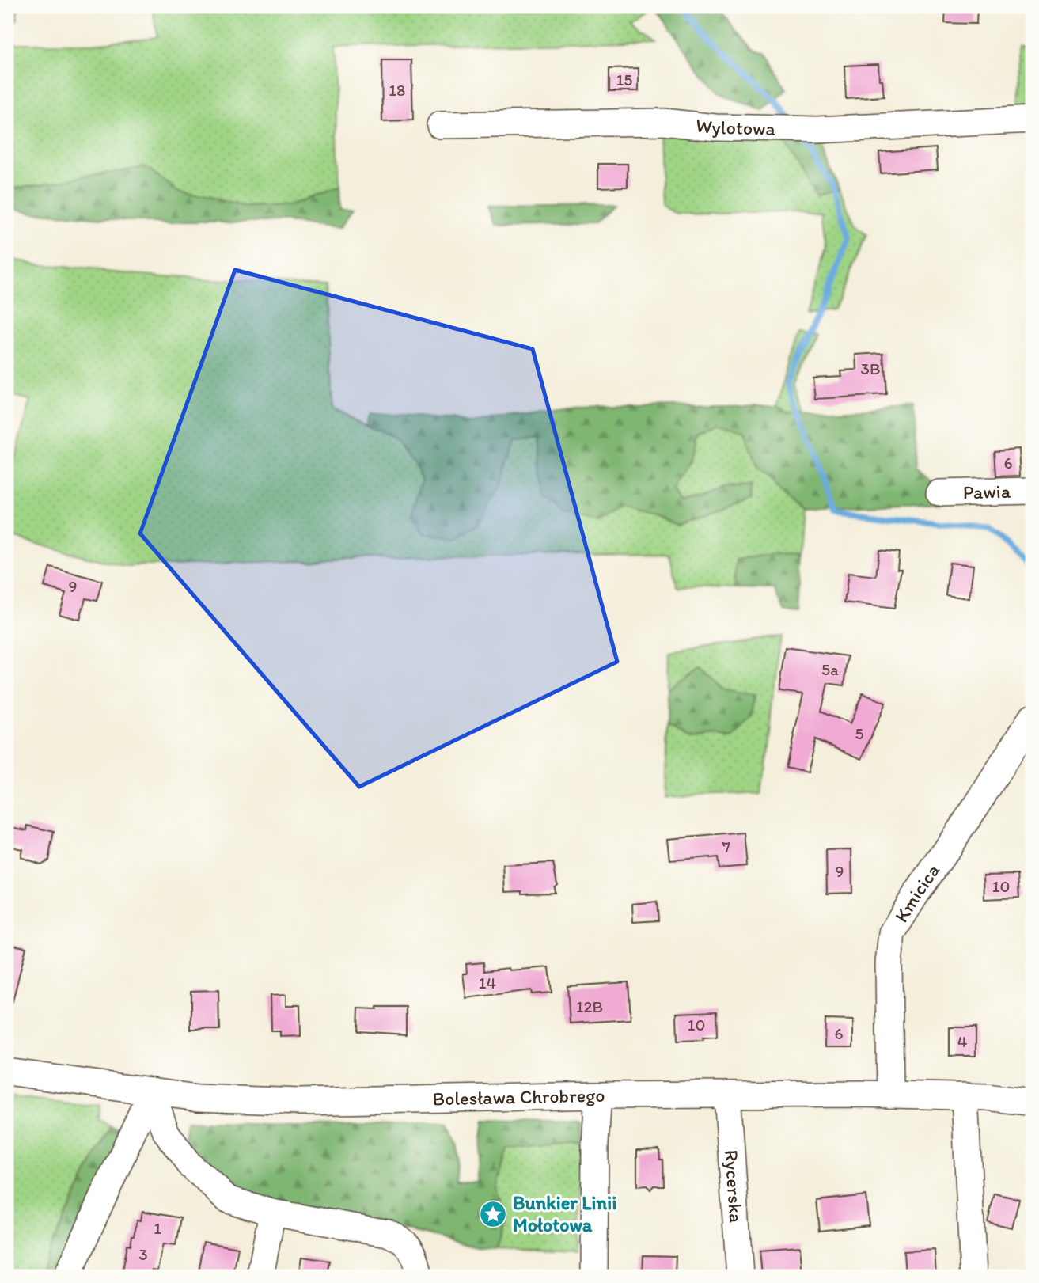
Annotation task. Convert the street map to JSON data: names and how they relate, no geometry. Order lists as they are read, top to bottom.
{
  "streets": {
    "street": [
      "Wylotowa",
      "Pawia",
      "Kmicica",
      "Bolesława Chrobrego",
      "Rycerska"
    ]
  },
  "crossings": [
    ["Kmicica", "Bolesława Chrobrego"],
    ["Bolesława Chrobrego", "Rycerska"]
  ],
  "places": {
    "place": ["Bunkier Linii Mołotowa"]
  },
  "house_numbers": [
    "15",
    "18",
    "3B",
    "6",
    "9",
    "5a",
    "5",
    "7",
    "9",
    "10",
    "14",
    "12B",
    "10",
    "6",
    "4",
    "1",
    "3"
  ]
}
